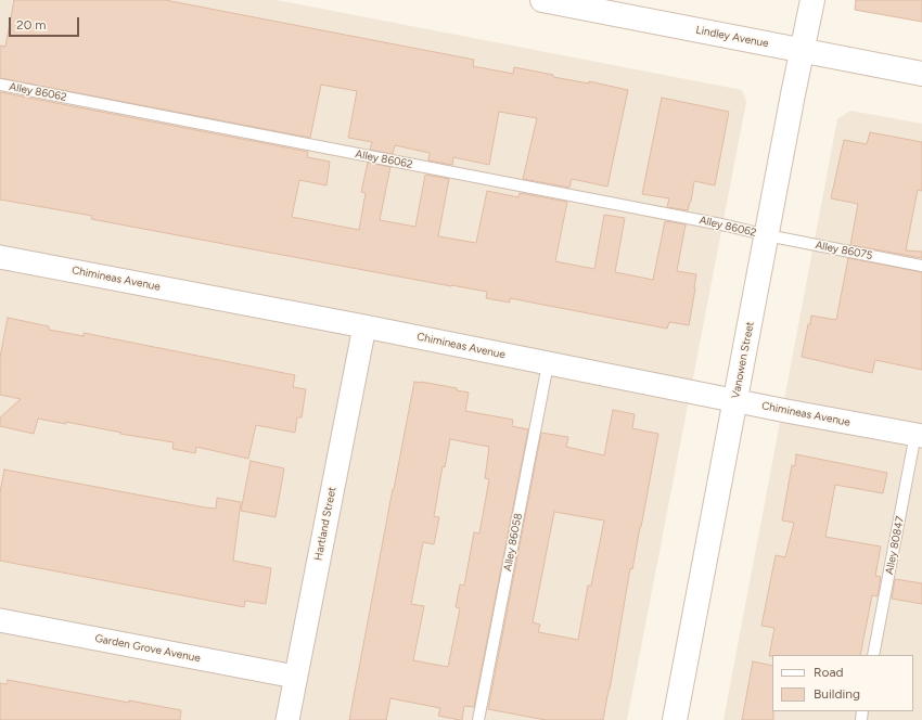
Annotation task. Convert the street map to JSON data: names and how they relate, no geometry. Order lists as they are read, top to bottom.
{
  "streets": {
    "main road": ["Lindley Avenue", "Vanowen Street"],
    "street": ["Chimineas Avenue", "Hartland Street", "Garden Grove Avenue"],
    "lane": [
      "Alley 86062",
      "Alley 86075",
      "Alley 86058",
      "Alley 80847"
    ]
  },
  "crossings": [
    ["Lindley Avenue", "Vanowen Street"],
    ["Alley 86062", "Alley 86075"],
    ["Alley 86062", "Vanowen Street"],
    ["Alley 86075", "Vanowen Street"],
    ["Chimineas Avenue", "Vanowen Street"],
    ["Chimineas Avenue", "Hartland Street"],
    ["Chimineas Avenue", "Alley 86058"],
    ["Chimineas Avenue", "Alley 80847"],
    ["Hartland Street", "Garden Grove Avenue"]
  ],
  "legend": ["Road", "Building"],
  "scale_bar": "20 m"
}
